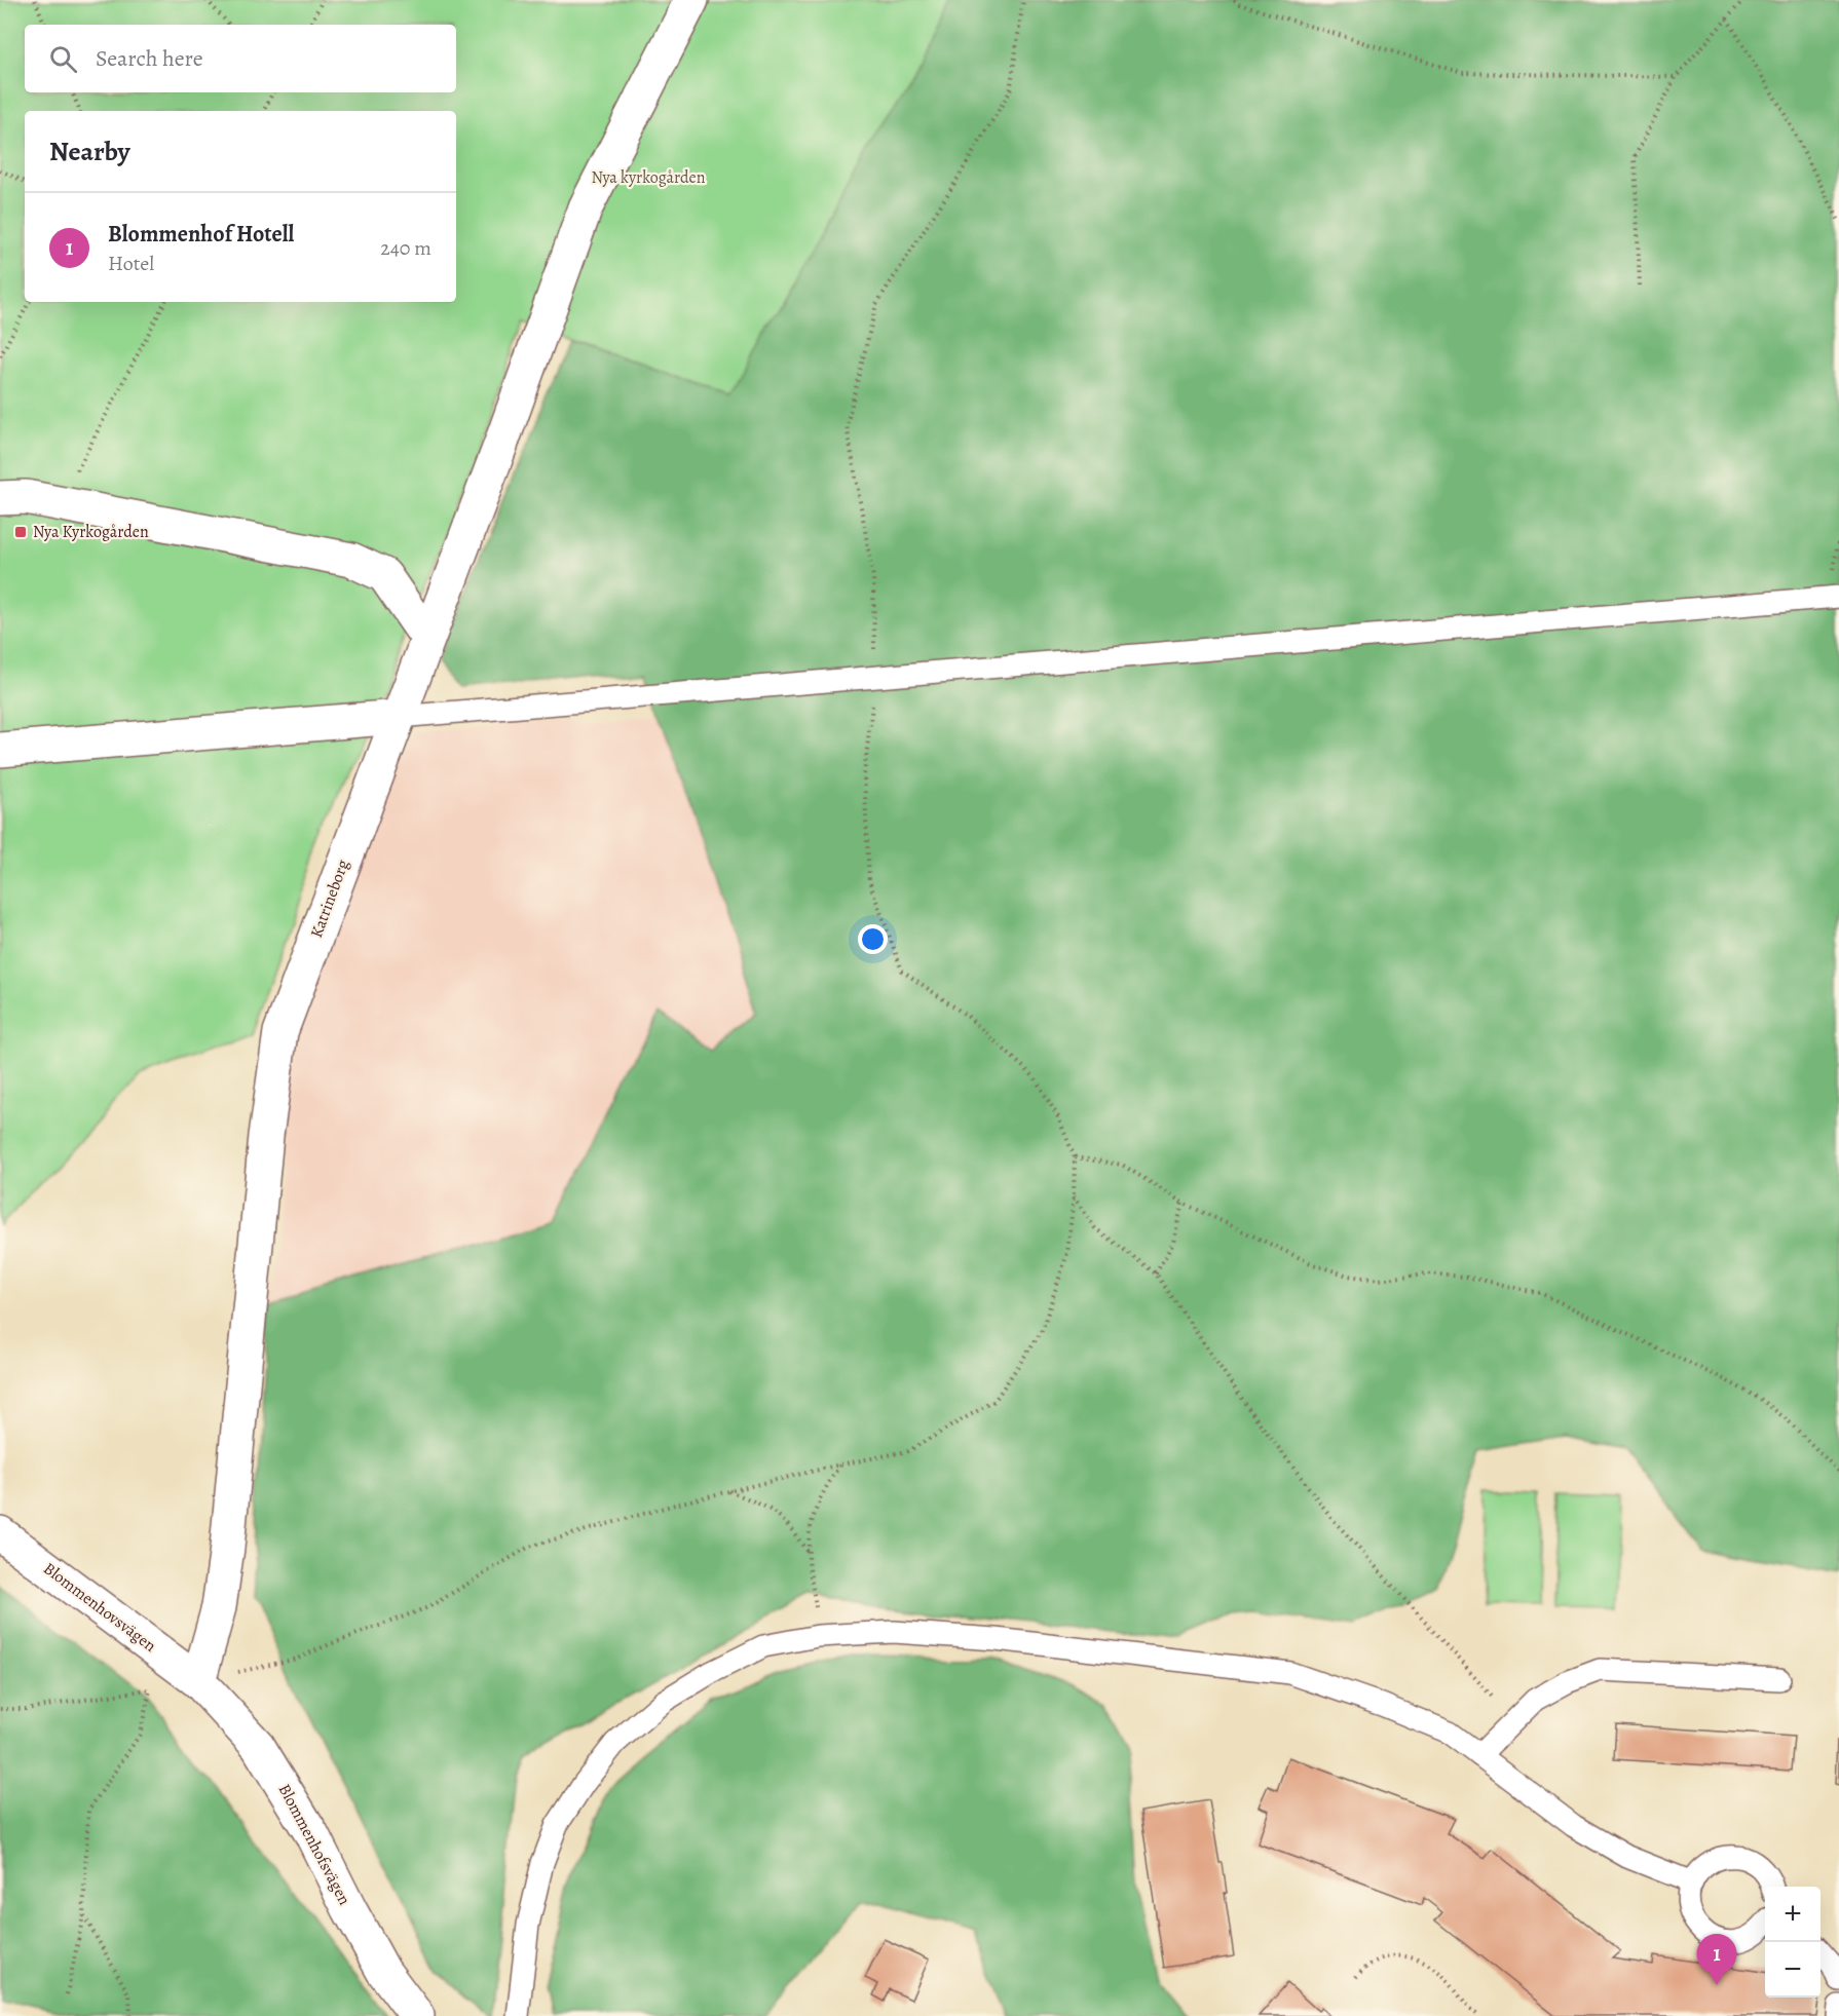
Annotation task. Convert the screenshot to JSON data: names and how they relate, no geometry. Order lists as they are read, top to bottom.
{
  "streets": {
    "street": ["Katrineborg", "Blommenhovsvägen", "Blommenhofsvägen"]
  },
  "crossings": [
    ["Katrineborg", "Blommenhovsvägen"],
    ["Katrineborg", "Blommenhofsvägen"],
    ["Blommenhovsvägen", "Blommenhofsvägen"]
  ],
  "parks": ["Nya kyrkogården"],
  "places": {
    "transit": ["Nya Kyrkogården"]
  },
  "page": {
    "search": "Search here",
    "heading": "Nearby",
    "list": [
      {
        "mark": "1",
        "name": "Blommenhof Hotell",
        "note": "Hotel",
        "value": "240 m"
      }
    ],
    "map_buttons": ["+", "−"],
    "pins": "1"
  }
}
